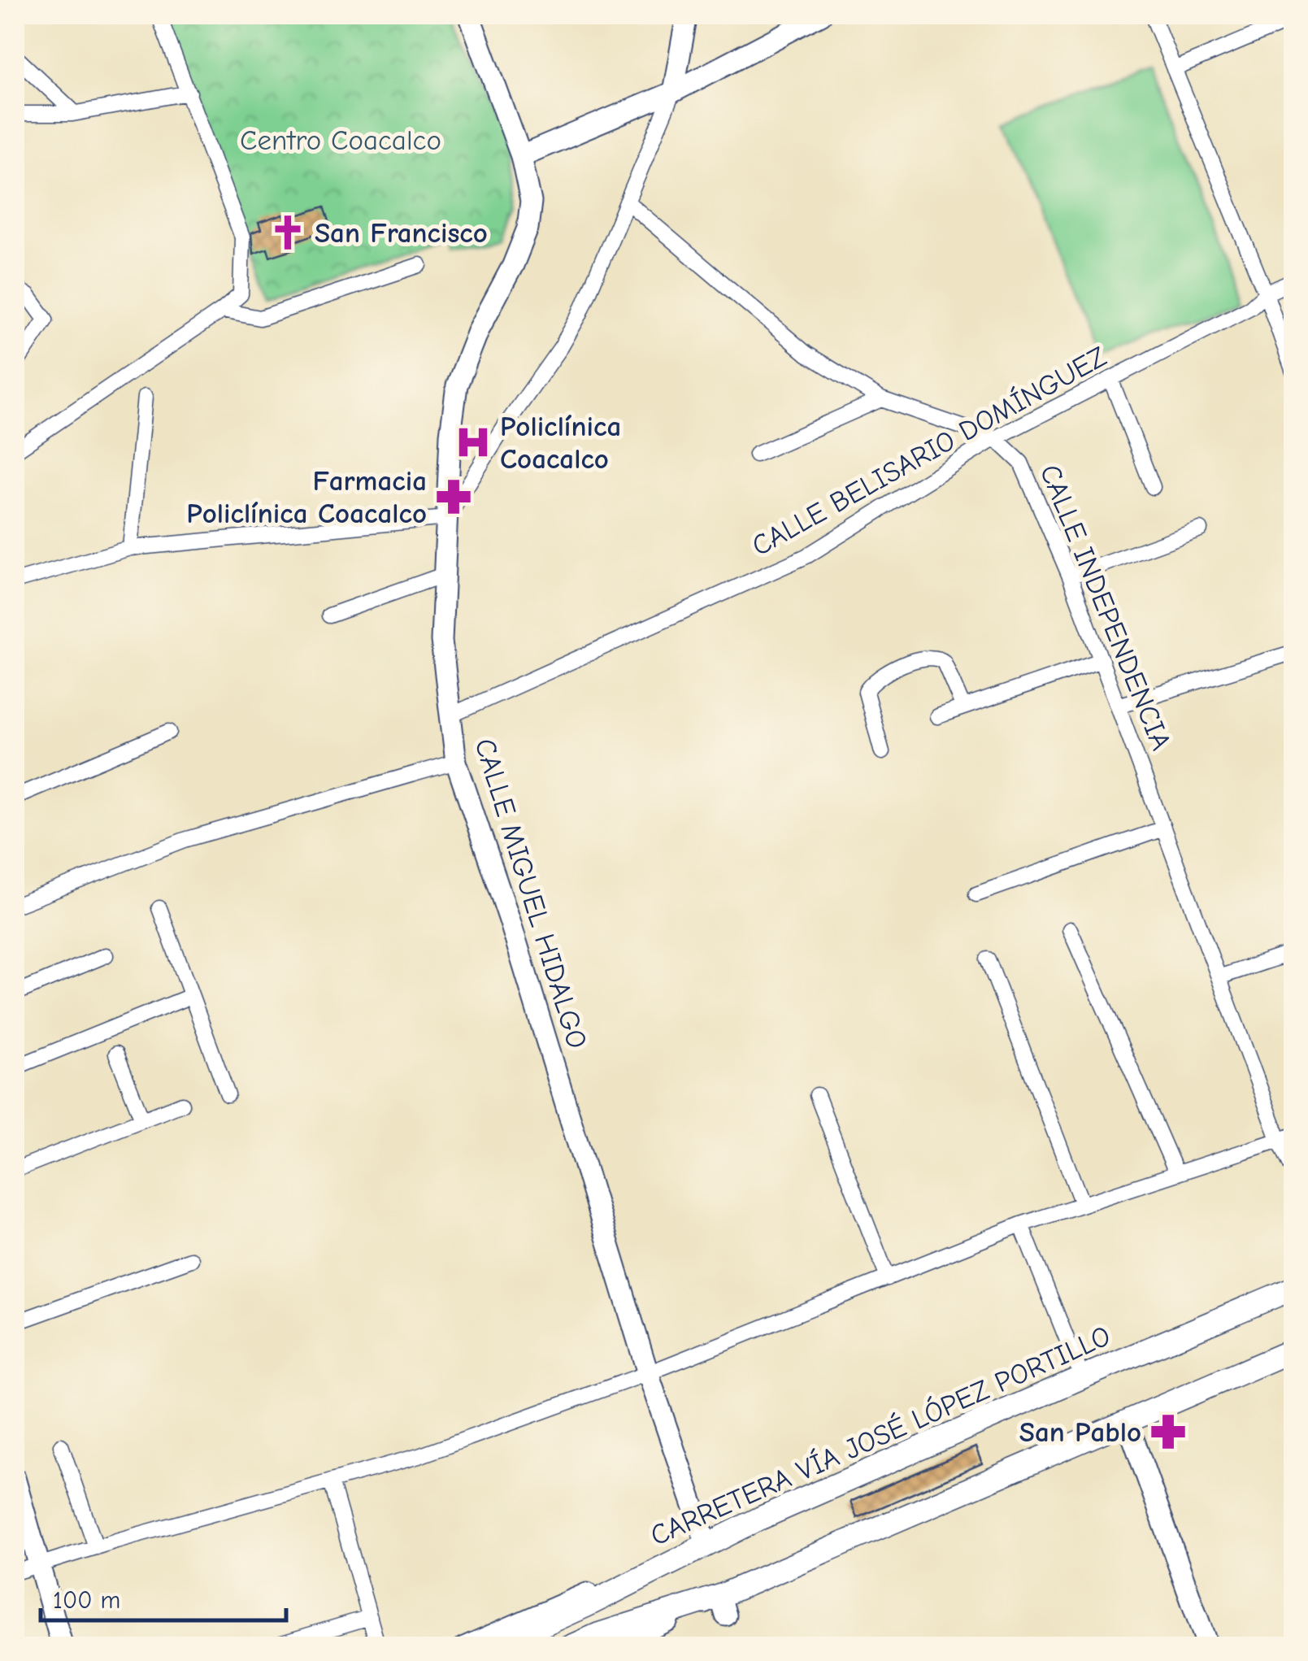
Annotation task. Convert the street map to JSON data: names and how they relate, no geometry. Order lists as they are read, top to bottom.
{
  "streets": {
    "main road": ["CARRETERA VÍA JOSÉ LÓPEZ PORTILLO"],
    "street": ["CALLE BELISARIO DOMÍNGUEZ", "CALLE INDEPENDENCIA", "CALLE MIGUEL HIDALGO"]
  },
  "crossings": [
    ["CALLE BELISARIO DOMÍNGUEZ", "CALLE INDEPENDENCIA"],
    ["CALLE BELISARIO DOMÍNGUEZ", "CALLE MIGUEL HIDALGO"],
    ["CALLE MIGUEL HIDALGO", "CARRETERA VÍA JOSÉ LÓPEZ PORTILLO"]
  ],
  "parks": ["Centro Coacalco"],
  "places": {
    "church": ["San Francisco"],
    "hospital": ["Policlínica Coacalco"],
    "pharmacy": ["Farmacia Policlínica Coacalco", "San Pablo"]
  },
  "scale_bar": "100 m"
}
